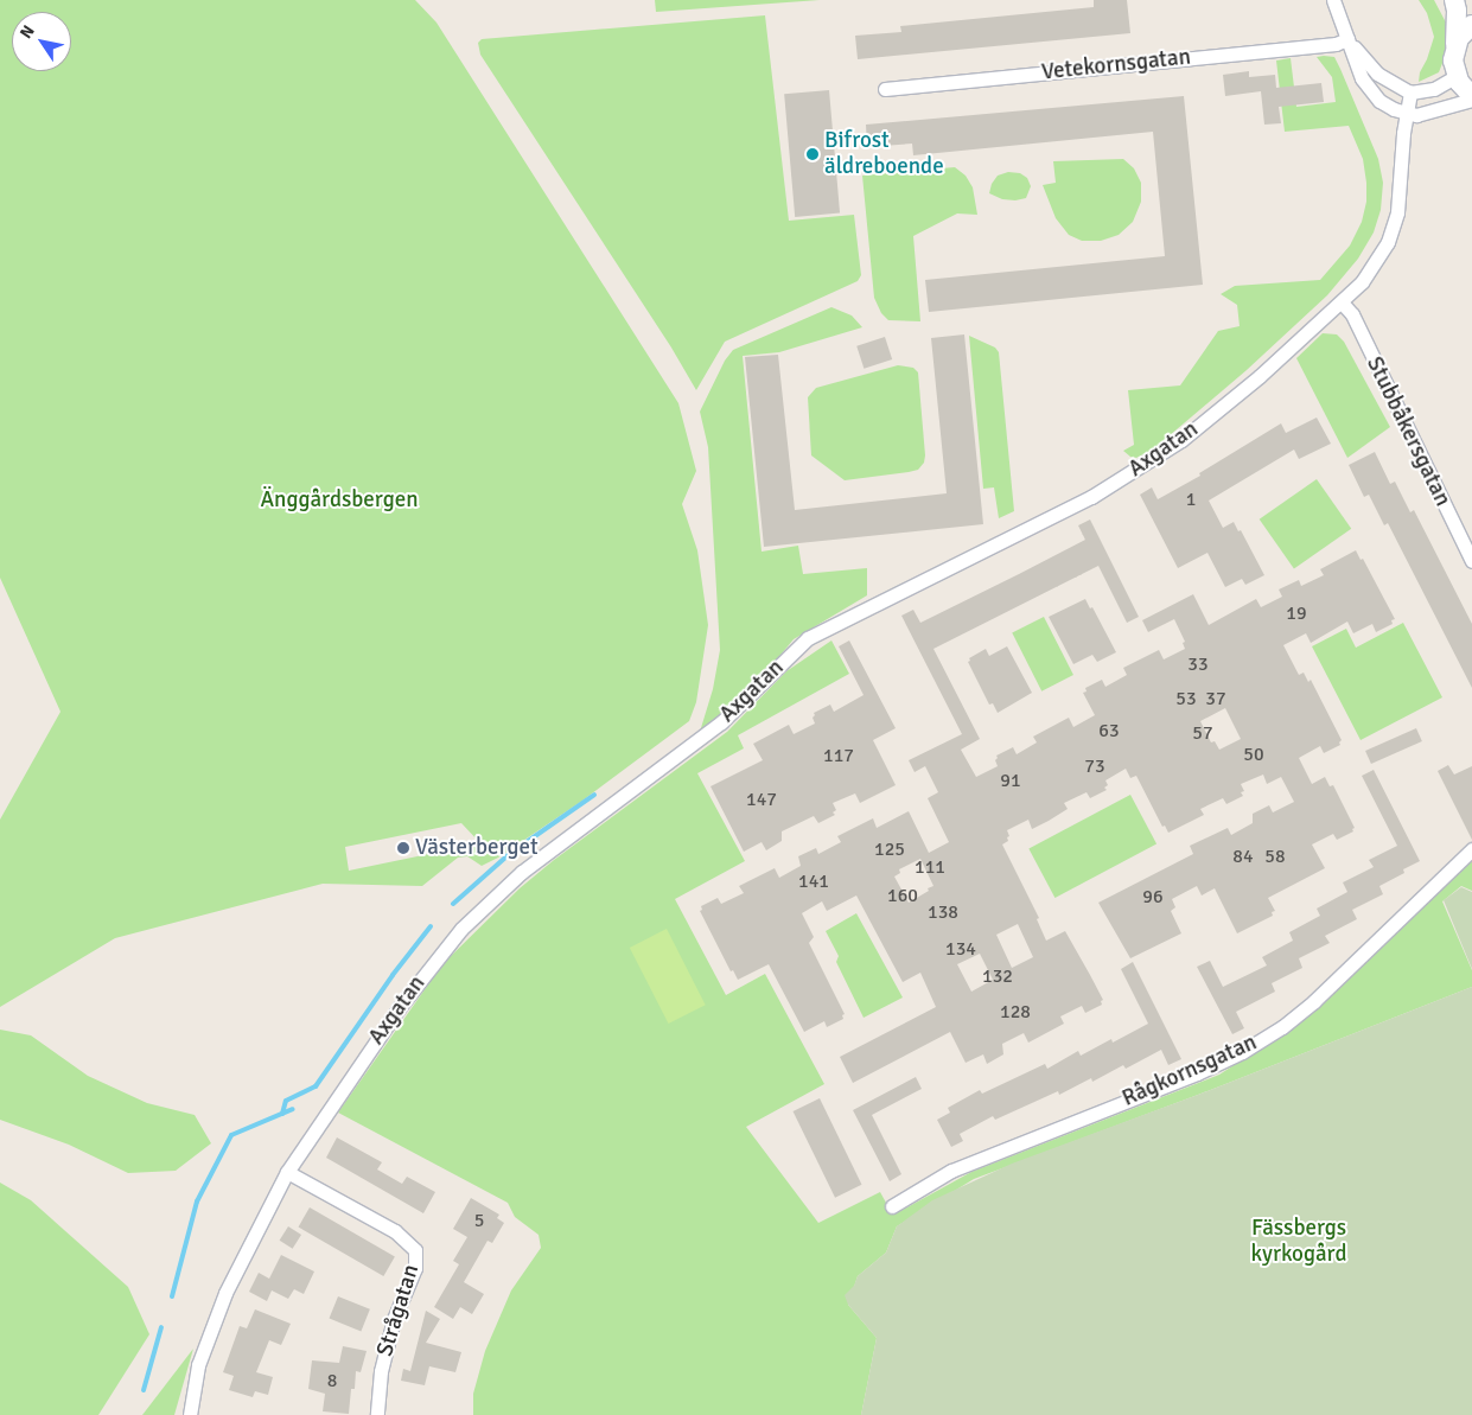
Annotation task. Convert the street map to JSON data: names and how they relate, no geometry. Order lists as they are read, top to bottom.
{
  "streets": {
    "street": [
      "Vetekornsgatan",
      "Stubbåkersgatan",
      "Axgatan",
      "Rågkornsgatan",
      "Strågatan"
    ]
  },
  "crossings": [
    ["Stubbåkersgatan", "Axgatan"],
    ["Axgatan", "Strågatan"]
  ],
  "parks": ["Änggårdsbergen", "Fässbergs kyrkogård"],
  "places": ["Bifrost äldreboende", "Västerberget"],
  "house_numbers": [
    "1",
    "19",
    "33",
    "53",
    "37",
    "63",
    "57",
    "50",
    "117",
    "73",
    "91",
    "147",
    "125",
    "84",
    "58",
    "111",
    "141",
    "160",
    "96",
    "138",
    "134",
    "132",
    "128",
    "5",
    "8"
  ],
  "north": "top left"
}
